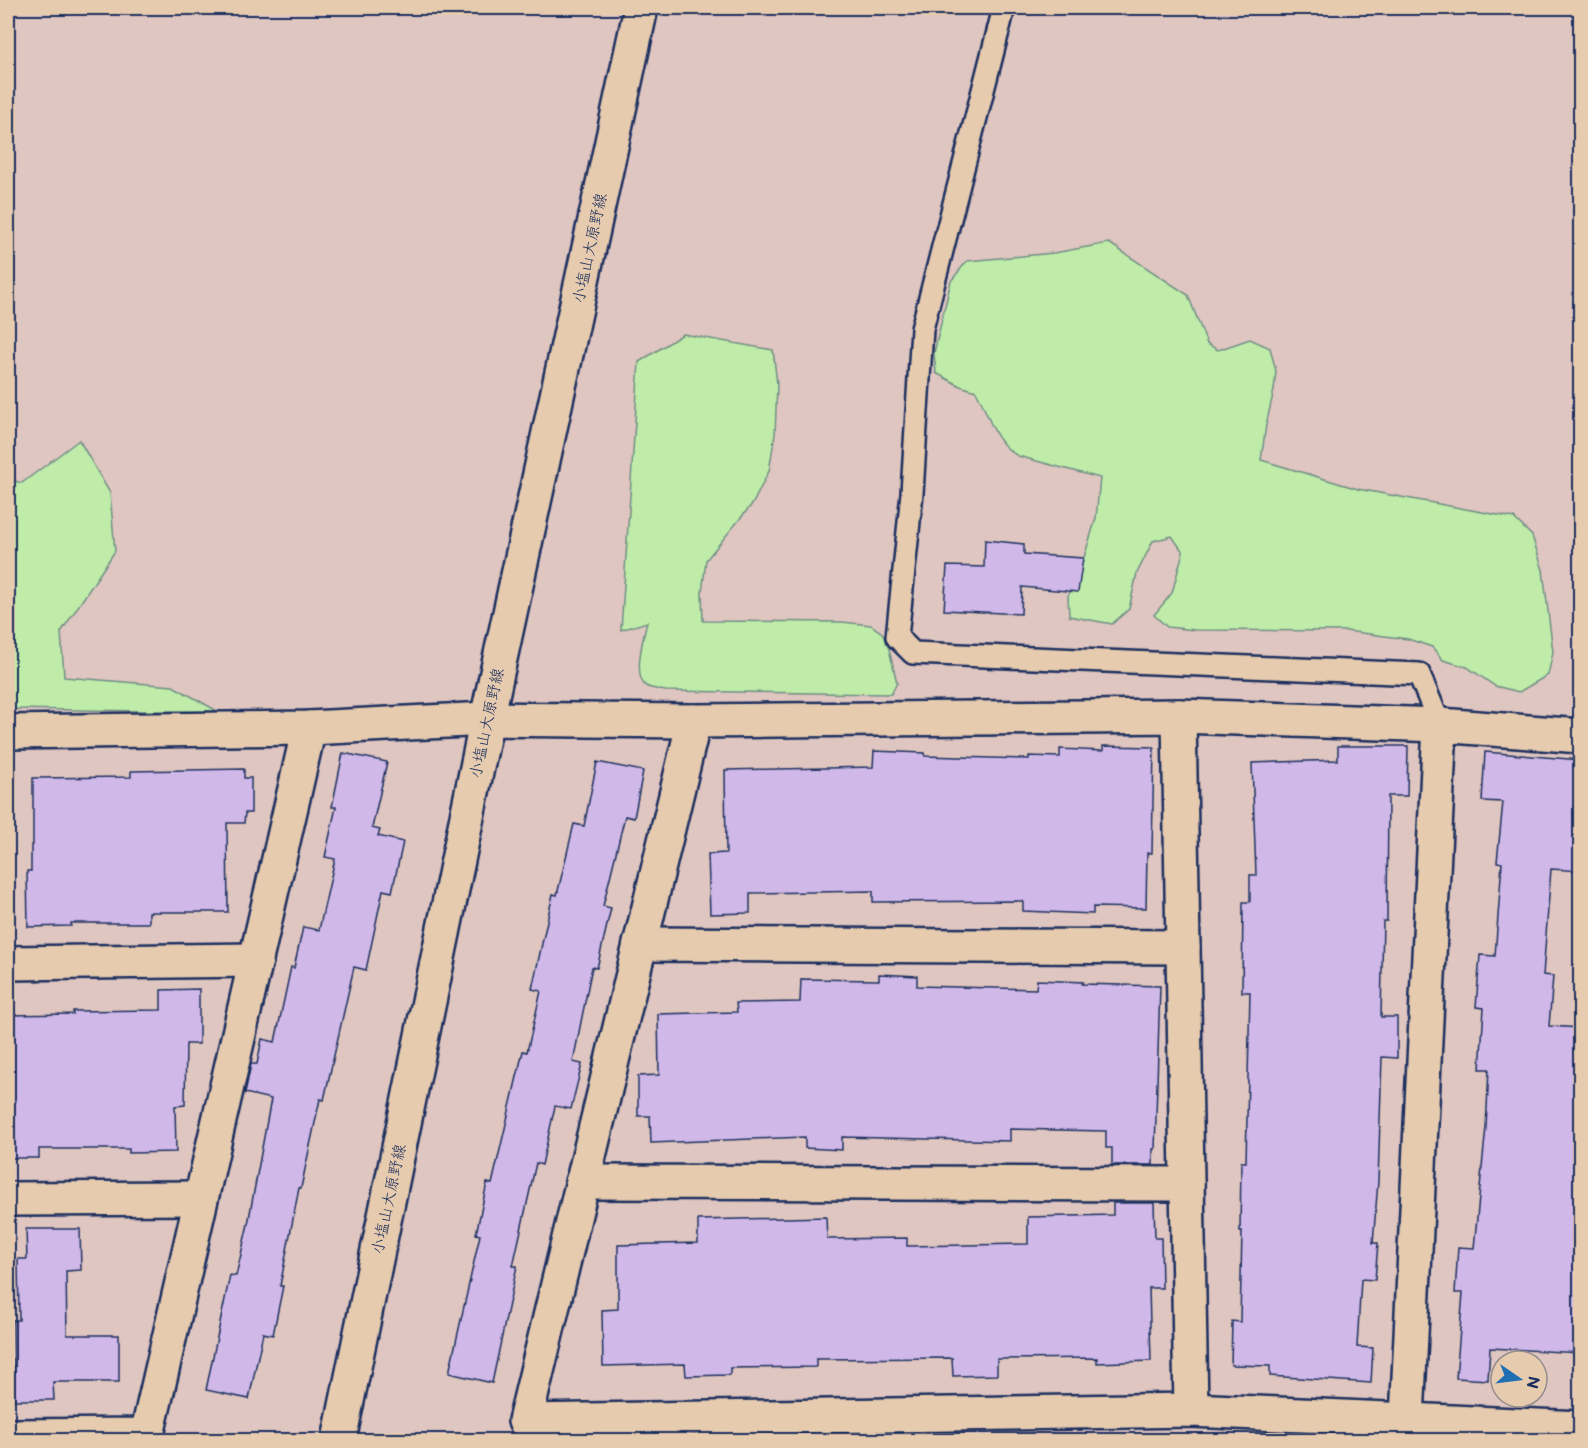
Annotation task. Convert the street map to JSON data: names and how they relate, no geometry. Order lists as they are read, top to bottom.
{
  "streets": {
    "street": ["小塩山大原野線"]
  },
  "north": "right"
}
